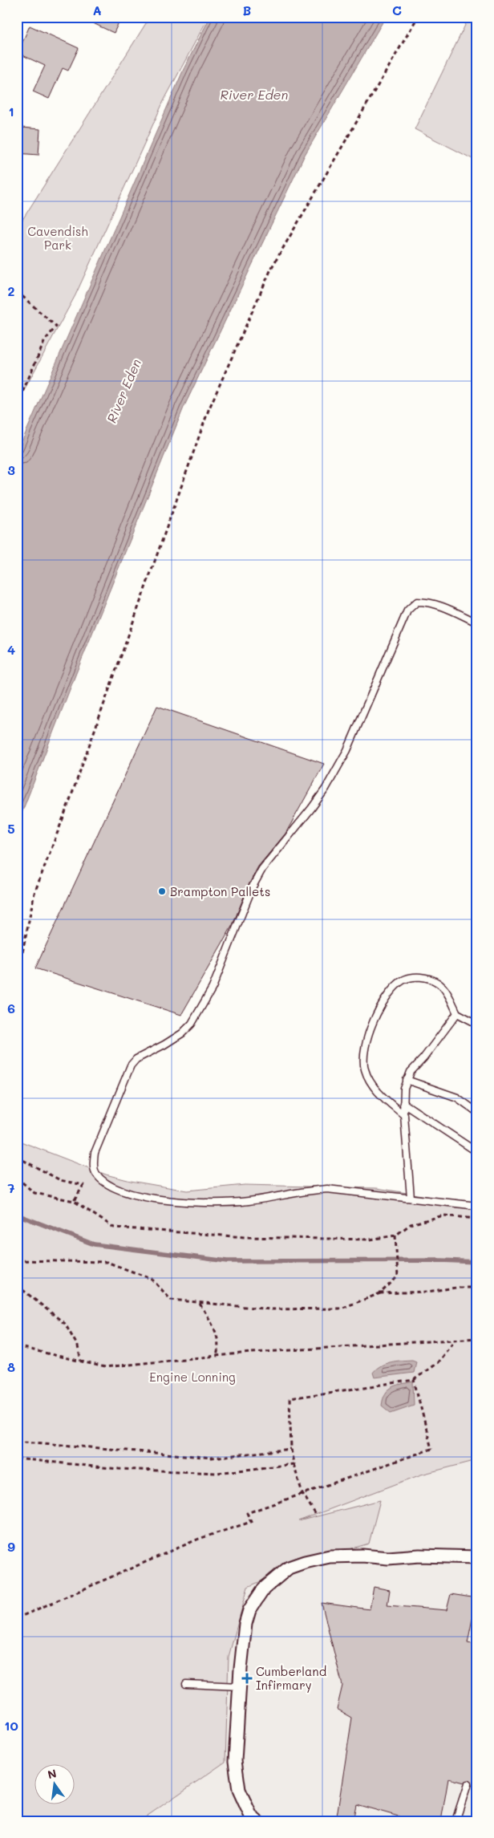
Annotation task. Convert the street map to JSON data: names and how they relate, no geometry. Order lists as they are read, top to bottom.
{
  "water": ["River Eden"],
  "parks": ["Cavendish Park", "Engine Lonning"],
  "places": {
    "other": ["Brampton Pallets"],
    "health": ["Cumberland Infirmary"]
  },
  "north": "top",
  "grid": {
    "columns": ["A", "B", "C"],
    "rows": [
      "1",
      "2",
      "3",
      "4",
      "5",
      "6",
      "7",
      "8",
      "9",
      "10"
    ]
  }
}
